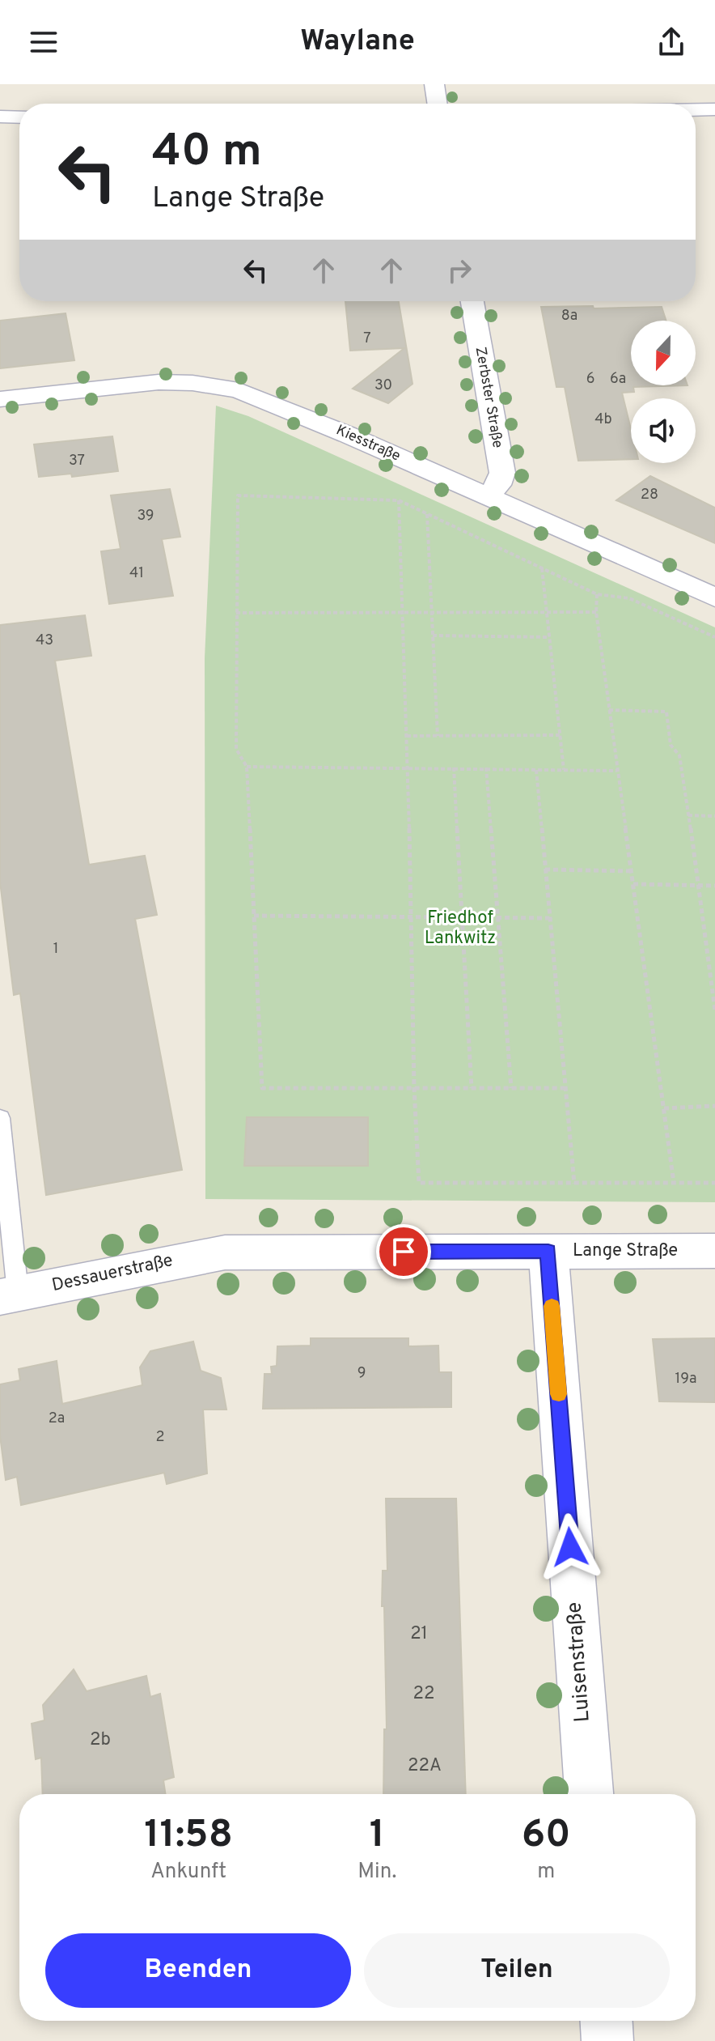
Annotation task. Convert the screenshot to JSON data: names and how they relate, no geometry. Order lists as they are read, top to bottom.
{
  "streets": {
    "street": [
      "Zerbster Straße",
      "Kiesstraße",
      "Lange Straße",
      "Dessauerstraße",
      "Luisenstraße"
    ]
  },
  "crossings": [
    ["Zerbster Straße", "Kiesstraße"],
    ["Lange Straße", "Dessauerstraße"],
    ["Lange Straße", "Luisenstraße"]
  ],
  "parks": ["Friedhof Lankwitz"],
  "house_numbers": [
    "8a",
    "7",
    "6",
    "6a",
    "30",
    "4b",
    "37",
    "28",
    "39",
    "41",
    "43",
    "1",
    "9",
    "19a",
    "2a",
    "2",
    "21",
    "22",
    "2b",
    "22A"
  ],
  "north": "bottom",
  "page": {
    "header": "Waylane",
    "turn": ["40 m", "Lange Straße"],
    "eta": [
      "11:58",
      "Ankunft",
      "1",
      "Min.",
      "60",
      "m"
    ],
    "buttons": ["Beenden", "Teilen"]
  }
}
